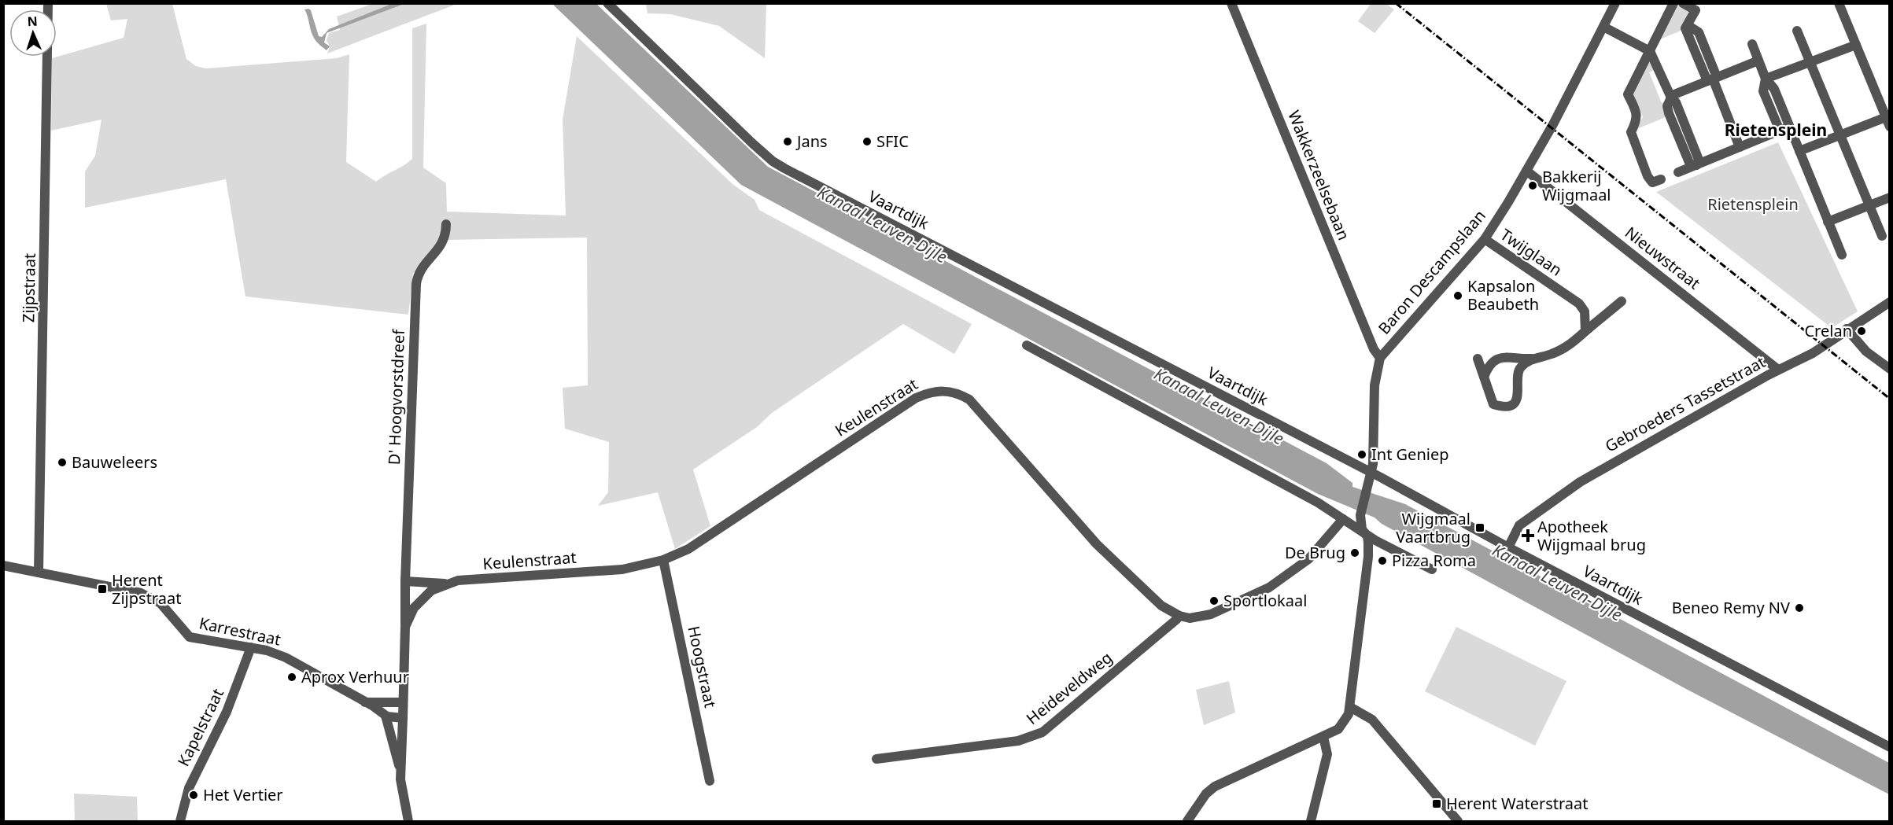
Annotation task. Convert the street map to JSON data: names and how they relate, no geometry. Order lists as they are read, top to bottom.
{
  "streets": {
    "street": [
      "Wakkerzeelsebaan",
      "Vaartdijk",
      "Twijglaan",
      "Nieuwstraat",
      "Baron Descampslaan",
      "Zijpstraat",
      "D' Hoogvorstdreef",
      "Gebroeders Tassetstraat",
      "Keulenstraat",
      "Karrestraat",
      "Hoogstraat",
      "Heideveldweg",
      "Kapelstraat"
    ]
  },
  "crossings": [
    ["Wakkerzeelsebaan", "Baron Descampslaan"],
    ["Vaartdijk", "Baron Descampslaan"],
    ["Vaartdijk", "Gebroeders Tassetstraat"],
    ["Twijglaan", "Baron Descampslaan"],
    ["Nieuwstraat", "Baron Descampslaan"],
    ["Nieuwstraat", "Gebroeders Tassetstraat"],
    ["Zijpstraat", "Karrestraat"],
    ["D' Hoogvorstdreef", "Keulenstraat"],
    ["Keulenstraat", "Karrestraat"],
    ["Keulenstraat", "Hoogstraat"],
    ["Keulenstraat", "Heideveldweg"],
    ["Karrestraat", "Kapelstraat"]
  ],
  "districts": ["Rietensplein"],
  "water": ["Kanaal Leuven-Dijle"],
  "parks": ["Rietensplein"],
  "places": {
    "other": [
      "Jans",
      "SFIC",
      "Bakkerij Wijgmaal",
      "Kapsalon Beaubeth",
      "Crelan",
      "Int Geniep",
      "Bauweleers",
      "De Brug",
      "Pizza Roma",
      "Sportlokaal",
      "Beneo Remy NV",
      "Aprox Verhuur",
      "Het Vertier"
    ],
    "transit": ["Wijgmaal Vaartbrug", "Herent Zijpstraat", "Herent Waterstraat"],
    "health": ["Apotheek Wijgmaal brug"]
  },
  "north": "top"
}
